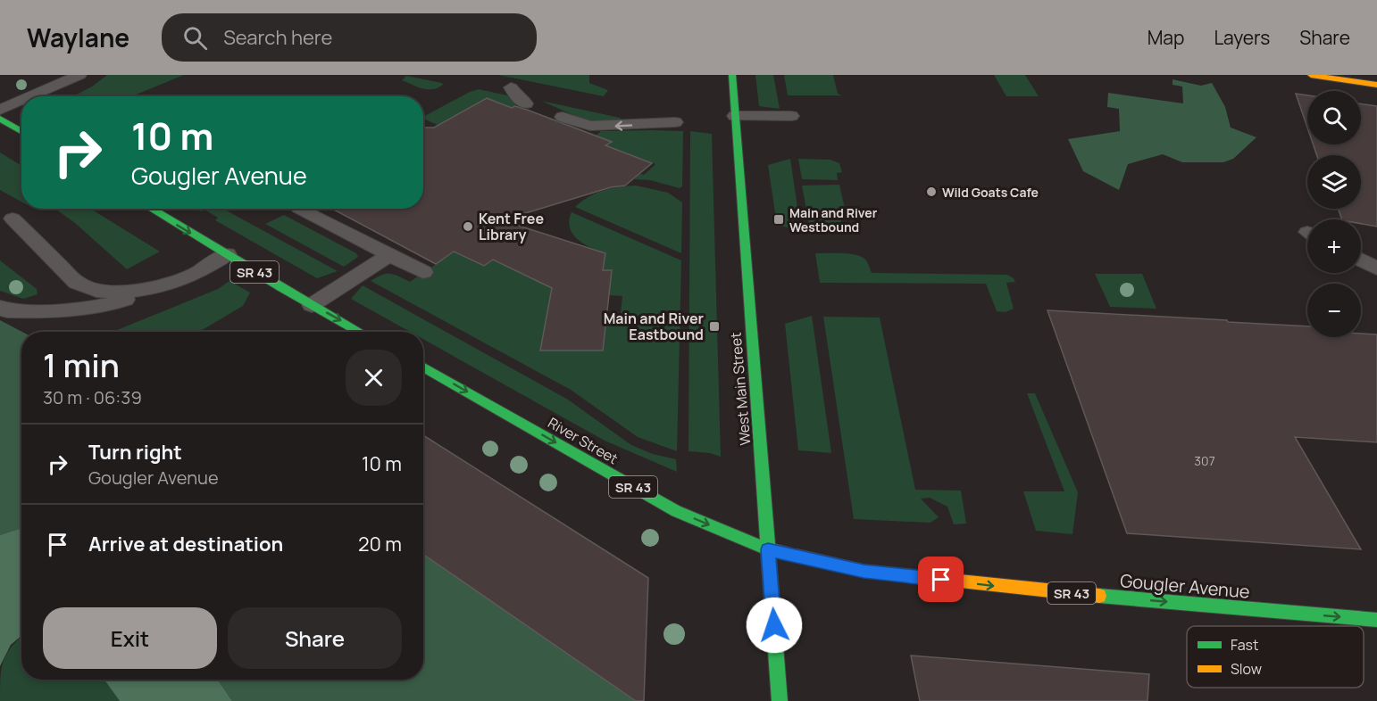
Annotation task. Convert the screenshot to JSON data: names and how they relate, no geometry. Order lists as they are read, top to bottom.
{
  "streets": {
    "main road": [
      "SR 43",
      "West Main Street",
      "River Street",
      "Gougler Avenue"
    ]
  },
  "crossings": [
    ["West Main Street", "River Street"],
    ["West Main Street", "Gougler Avenue"],
    ["River Street", "Gougler Avenue"]
  ],
  "one_way": ["River Street", "Gougler Avenue"],
  "places": {
    "other": ["Wild Goats Cafe", "Kent Free Library"],
    "transit": ["Main and River Westbound", "Main and River Eastbound"]
  },
  "house_numbers": ["307"],
  "legend": ["Fast", "Slow"],
  "page": {
    "header": "Waylane",
    "search": "Search here",
    "nav": ["Map", "Layers", "Share"],
    "map_buttons": ["+", "−"],
    "turn": ["10 m", "Gougler Avenue"],
    "heading": ["1 min", "30 m · 06:39"],
    "list": [
      {
        "name": "Turn right",
        "note": "Gougler Avenue",
        "value": "10 m"
      },
      {
        "name": "Arrive at destination",
        "value": "20 m"
      }
    ],
    "buttons": ["Exit", "Share"]
  }
}
